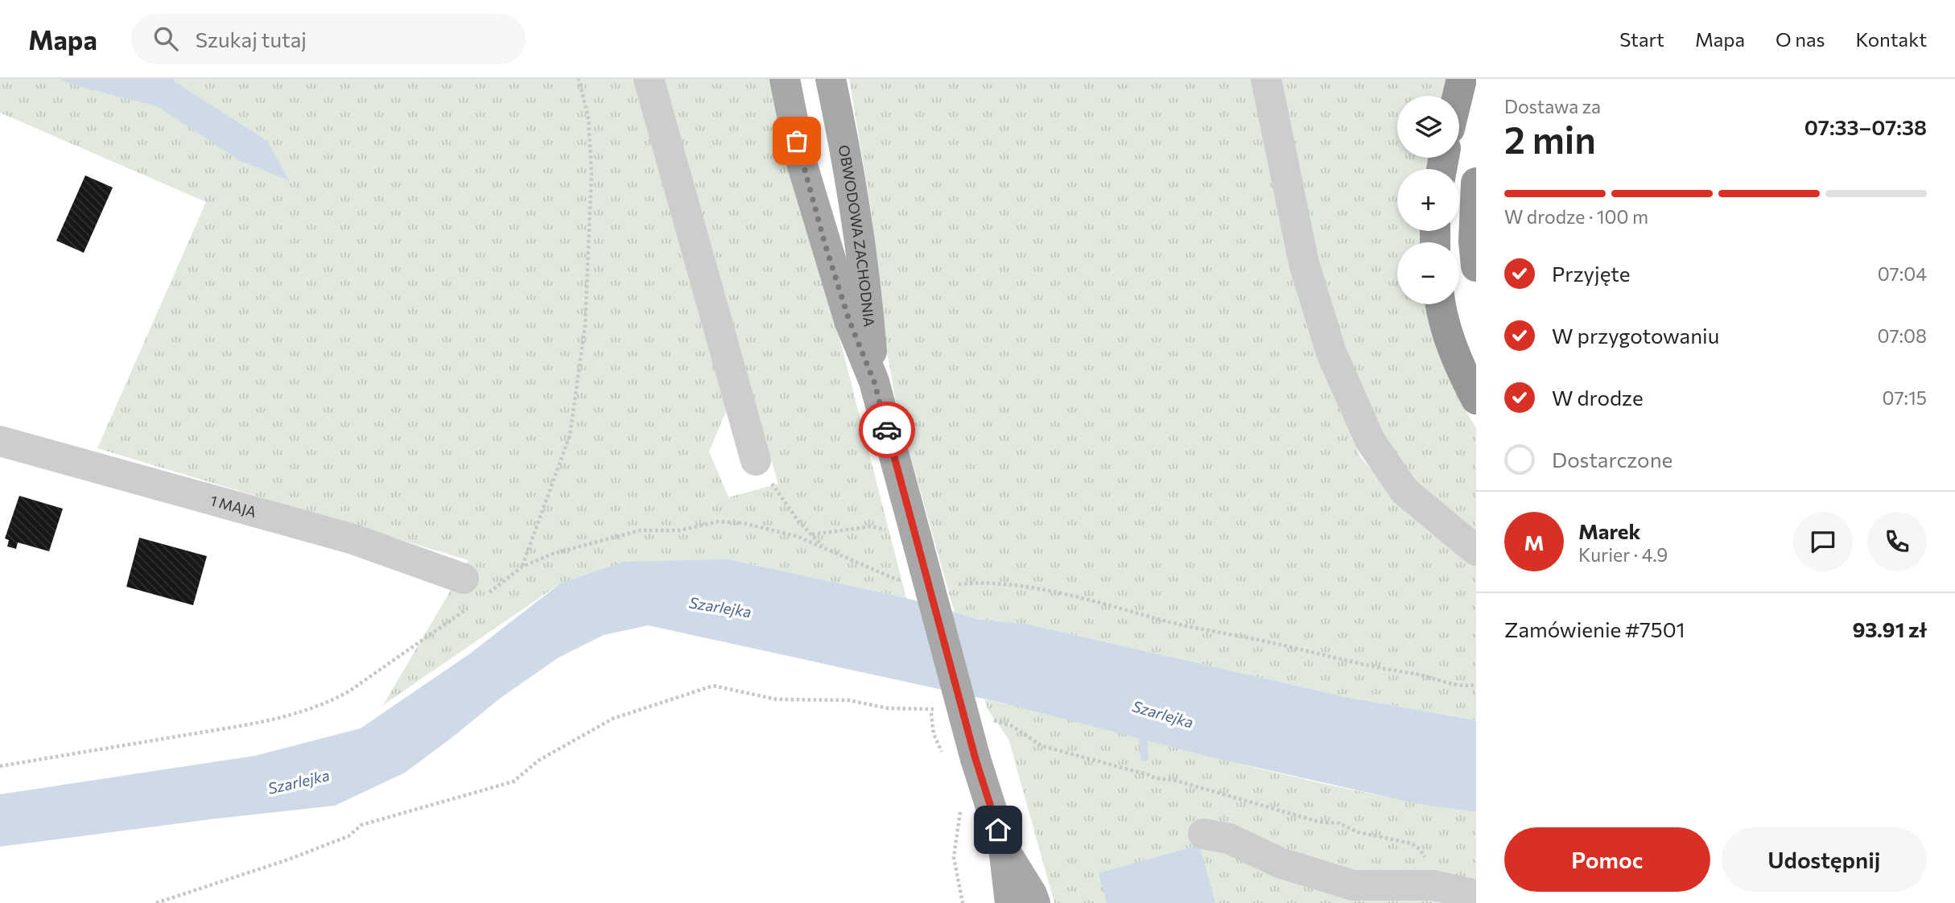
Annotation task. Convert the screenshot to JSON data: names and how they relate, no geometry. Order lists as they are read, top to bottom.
{
  "streets": {
    "main road": ["OBWODOWA ZACHODNIA"],
    "street": ["1 MAJA"]
  },
  "water": ["Szarlejka"],
  "page": {
    "header": "Mapa",
    "search": "Szukaj tutaj",
    "nav": [
      "Start",
      "Mapa",
      "O nas",
      "Kontakt"
    ],
    "heading": ["2 min", "Dostawa za", "07:33–07:38"],
    "panel": [
      "Marek",
      "Kurier · 4.9",
      "Zamówienie #7501",
      "93.91 zł"
    ],
    "map_buttons": ["+", "−"],
    "bar": "W drodze · 100 m",
    "list": [
      ["Przyjęte", "07:04"],
      ["W przygotowaniu", "07:08"],
      ["W drodze", "07:15"],
      "Dostarczone"
    ],
    "round": "M",
    "buttons": ["Pomoc", "Udostępnij"]
  }
}
